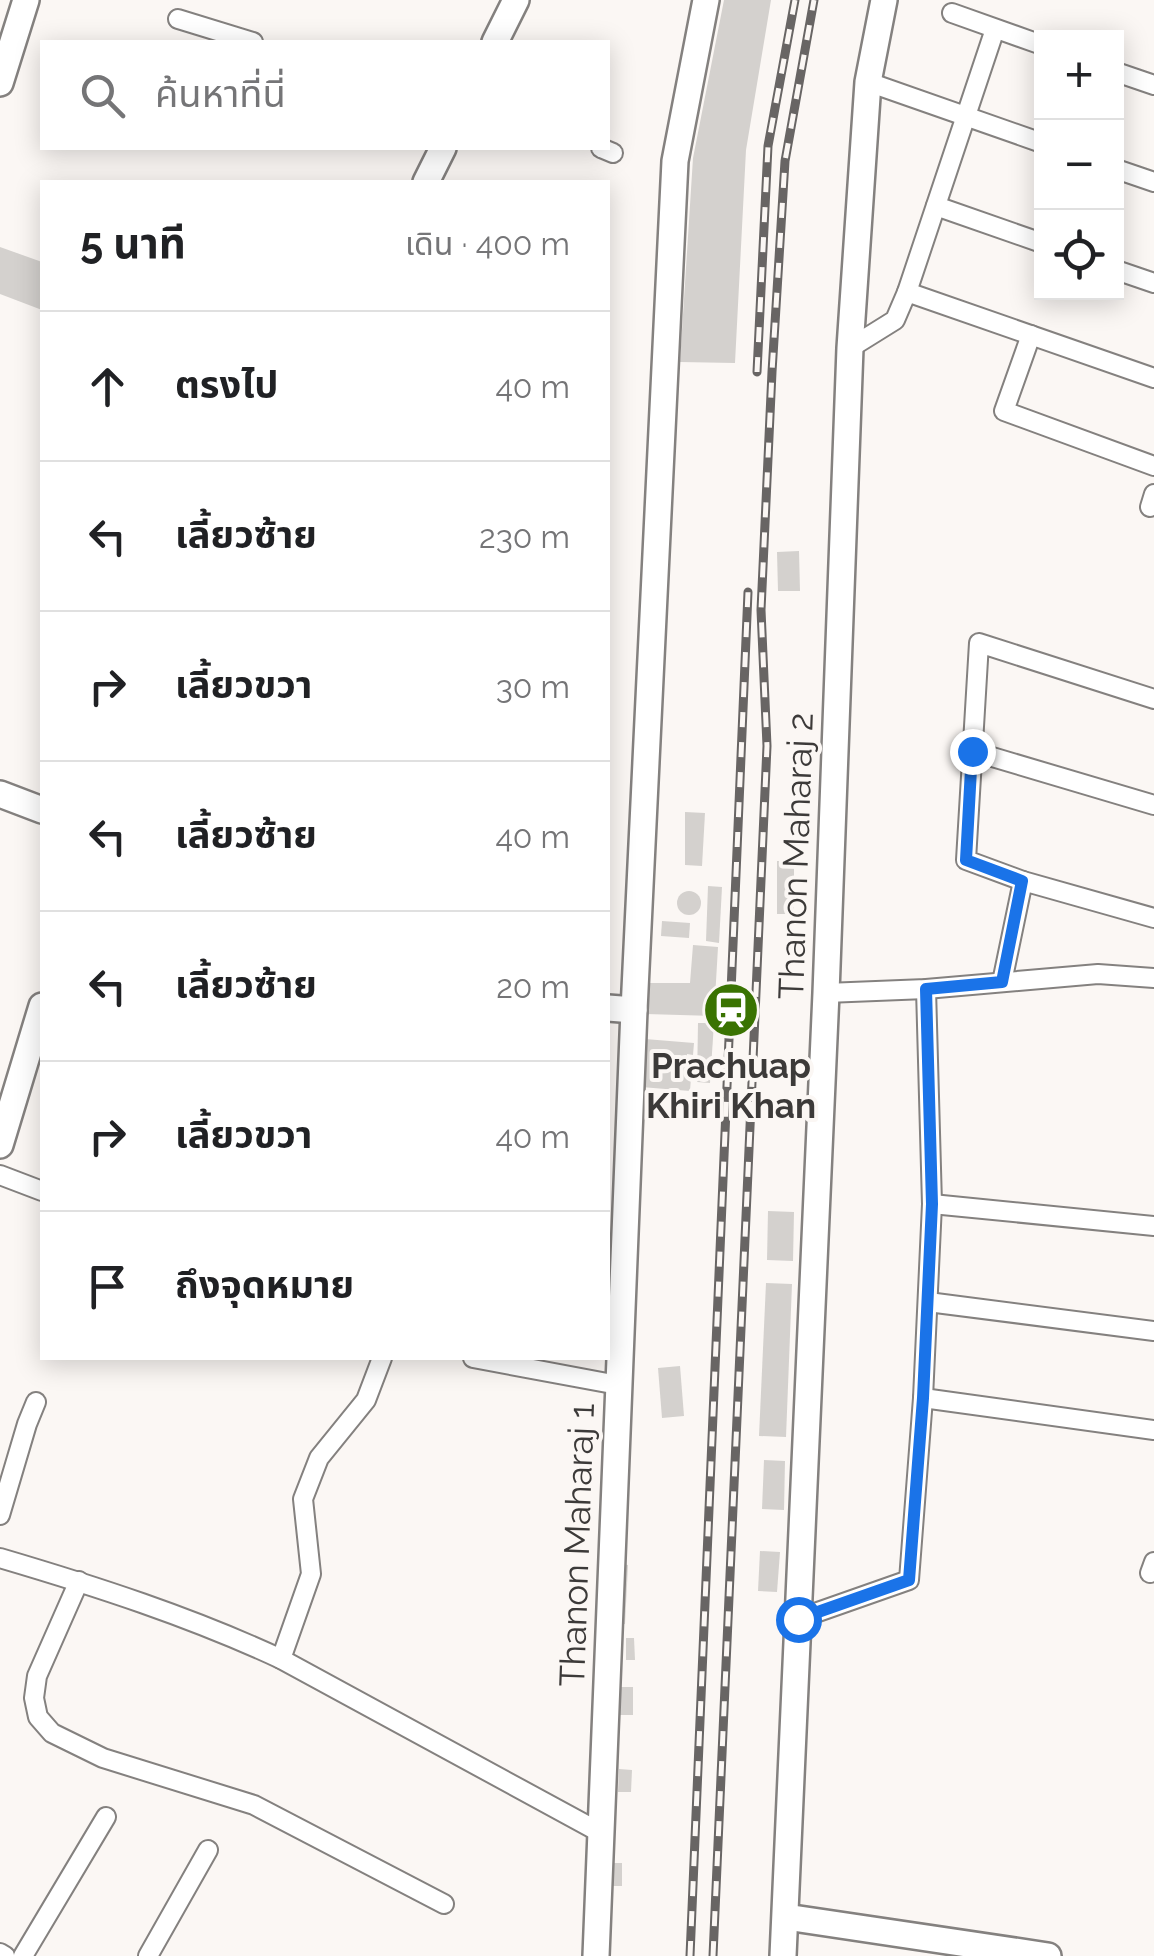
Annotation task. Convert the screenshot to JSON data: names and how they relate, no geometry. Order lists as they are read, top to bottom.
{
  "streets": {
    "street": ["Thanon Maharaj 2", "Thanon Maharaj 1"]
  },
  "places": {
    "station": ["Prachuap Khiri Khan"]
  },
  "page": {
    "map_buttons": ["+", "−"],
    "search": "ค้นหาที่นี่",
    "heading": ["5 นาที", "เดิน · 400 m"],
    "list": [
      ["ตรงไป", "40 m"],
      ["เลี้ยวซ้าย", "230 m"],
      ["เลี้ยวขวา", "30 m"],
      ["เลี้ยวซ้าย", "40 m"],
      ["เลี้ยวซ้าย", "20 m"],
      ["เลี้ยวขวา", "40 m"],
      "ถึงจุดหมาย"
    ]
  }
}
